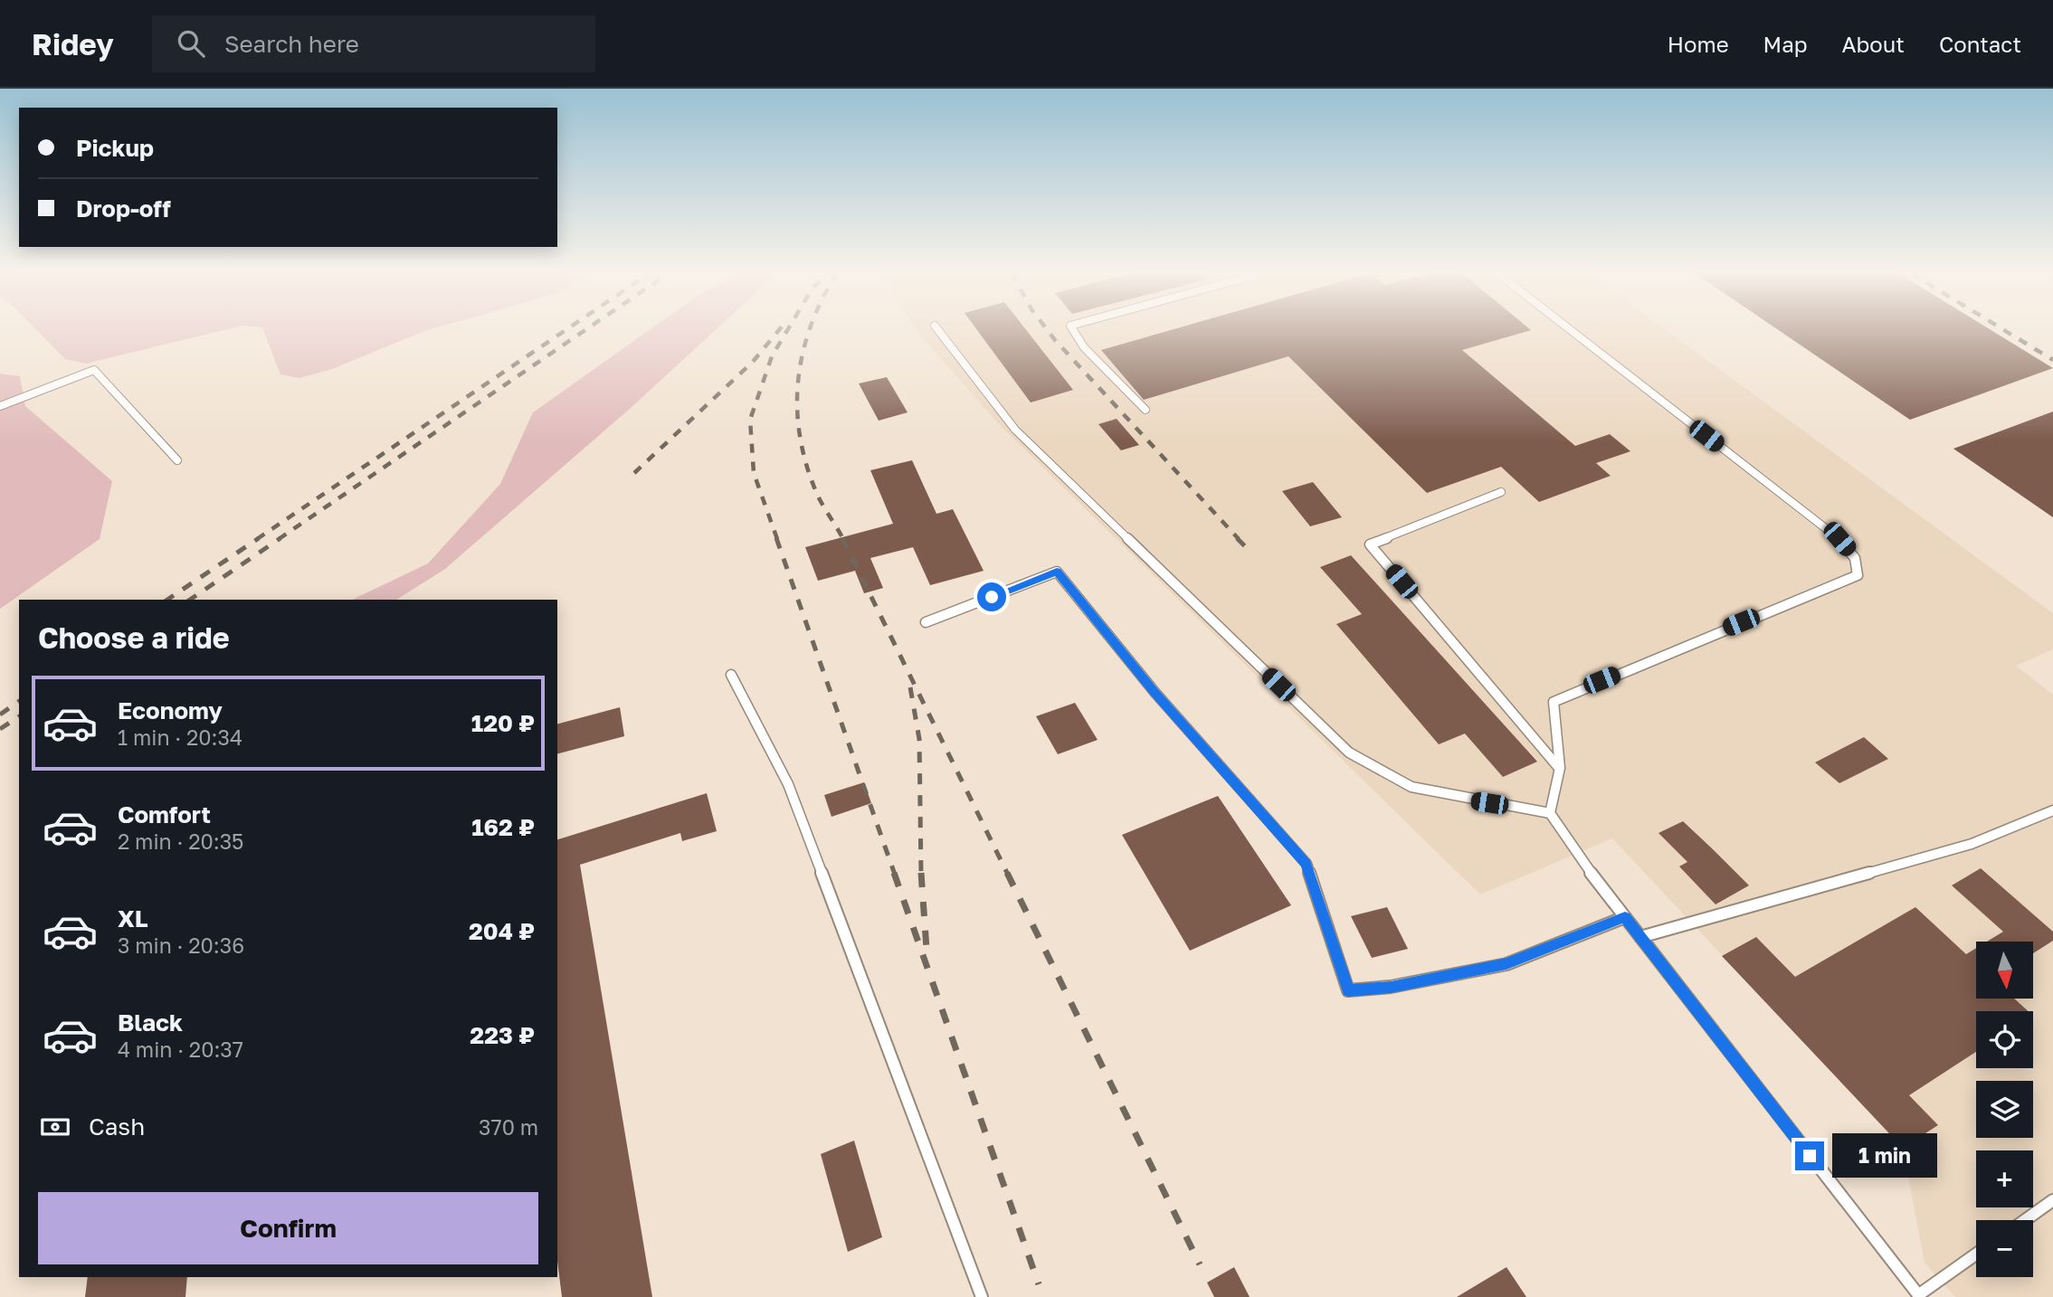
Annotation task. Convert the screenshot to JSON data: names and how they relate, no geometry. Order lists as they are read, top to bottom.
{
  "north": "bottom",
  "page": {
    "header": "Ridey",
    "search": "Search here",
    "nav": [
      "Home",
      "Map",
      "About",
      "Contact"
    ],
    "banner": ["Pickup", "Drop-off"],
    "heading": "Choose a ride",
    "list": [
      {
        "name": "Economy",
        "note": "1 min · 20:34",
        "value": "120 ₽"
      },
      {
        "name": "Comfort",
        "note": "2 min · 20:35",
        "value": "162 ₽"
      },
      {
        "name": "XL",
        "note": "3 min · 20:36",
        "value": "204 ₽"
      },
      {
        "name": "Black",
        "note": "4 min · 20:37",
        "value": "223 ₽"
      }
    ],
    "map_buttons": ["+", "−"],
    "pay": ["Cash", "370 m"],
    "bubble": "1 min",
    "buttons": "Confirm"
  }
}
